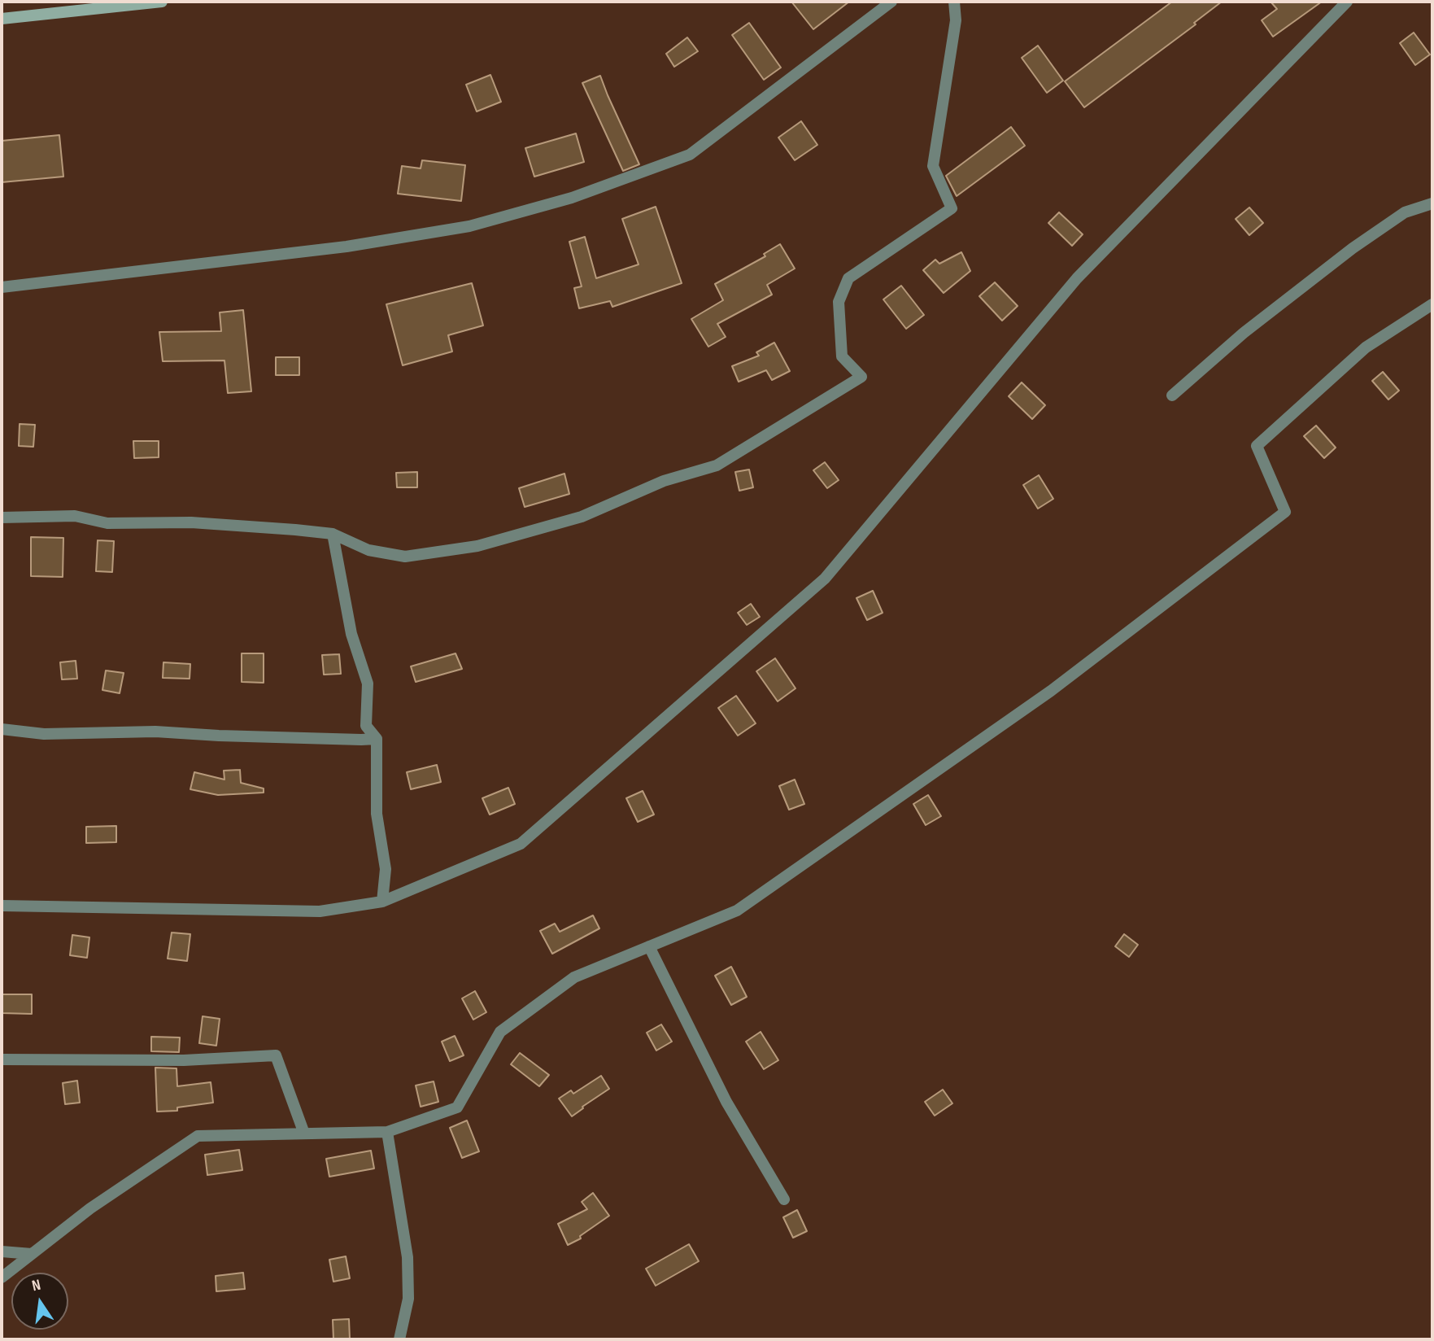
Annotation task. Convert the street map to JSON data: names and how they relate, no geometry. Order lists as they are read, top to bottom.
{
  "north": "top"
}
